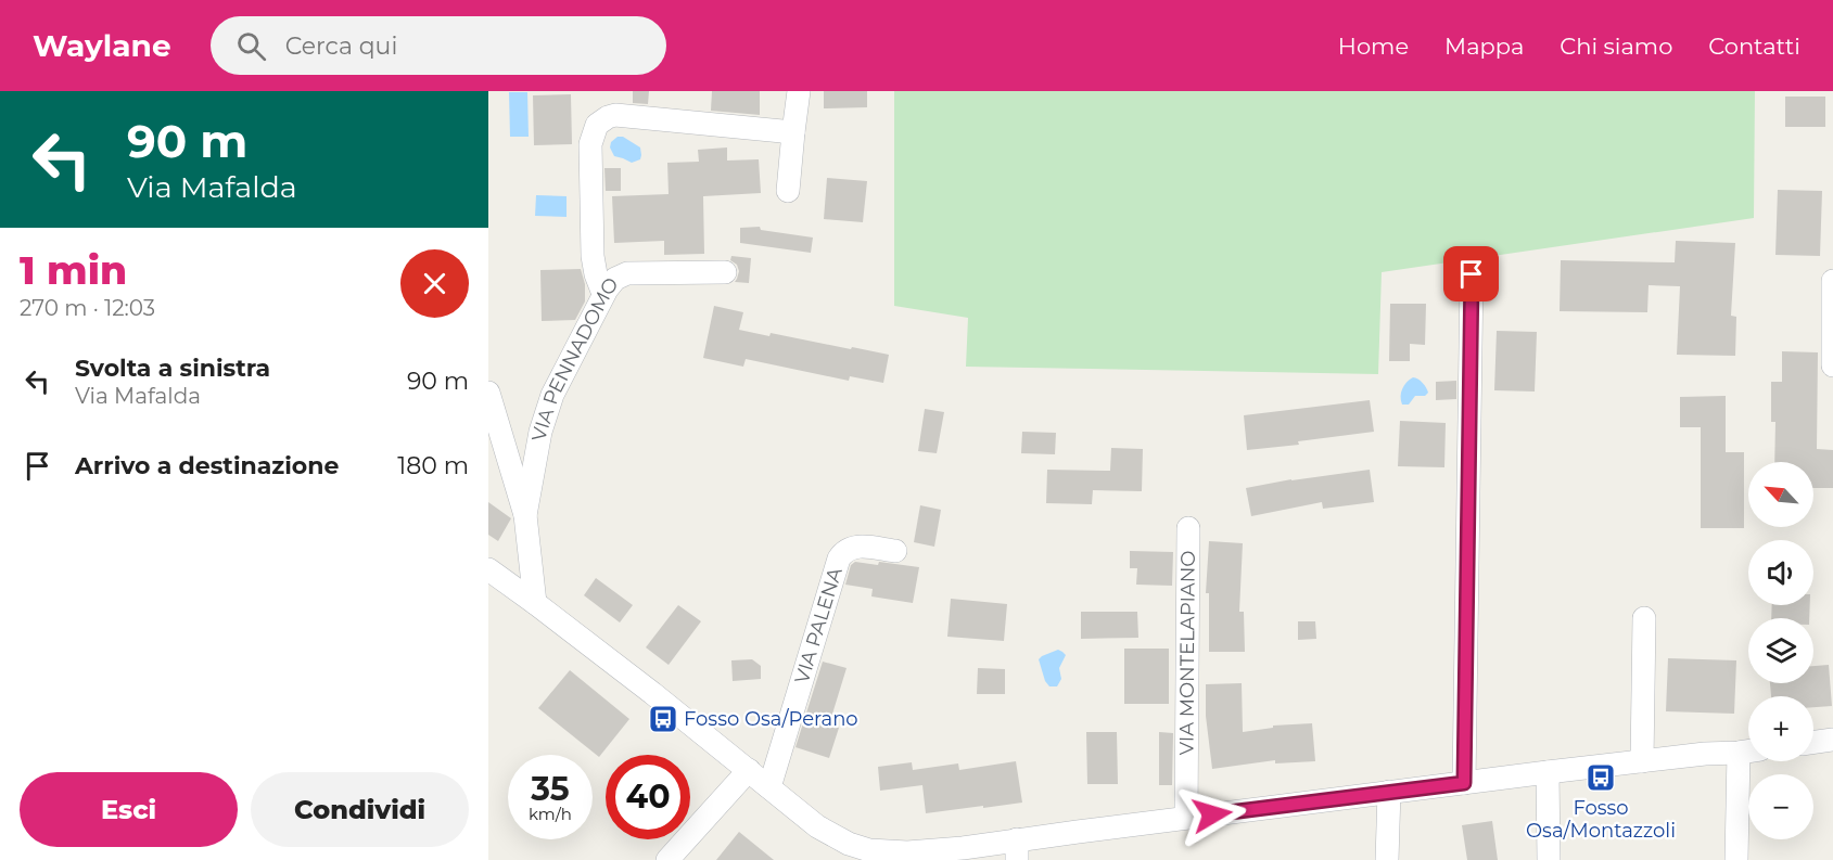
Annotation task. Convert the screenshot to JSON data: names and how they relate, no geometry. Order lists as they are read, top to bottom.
{
  "streets": {
    "street": ["VIA PENNADOMO", "VIA PALENA", "VIA MONTELAPIANO"]
  },
  "places": {
    "bus stop": ["Fosso Osa/Perano", "Fosso Osa/Montazzoli"]
  },
  "north": "top left",
  "page": {
    "header": "Waylane",
    "search": "Cerca qui",
    "nav": [
      "Home",
      "Mappa",
      "Chi siamo",
      "Contatti"
    ],
    "turn": ["90 m", "Via Mafalda"],
    "heading": ["1 min", "270 m · 12:03"],
    "list": [
      {
        "name": "Svolta a sinistra",
        "note": "Via Mafalda",
        "value": "90 m"
      },
      {
        "name": "Arrivo a destinazione",
        "value": "180 m"
      }
    ],
    "map_buttons": ["+", "−"],
    "speed": "35 km/h",
    "limit": "40",
    "buttons": ["Esci", "Condividi"]
  }
}
